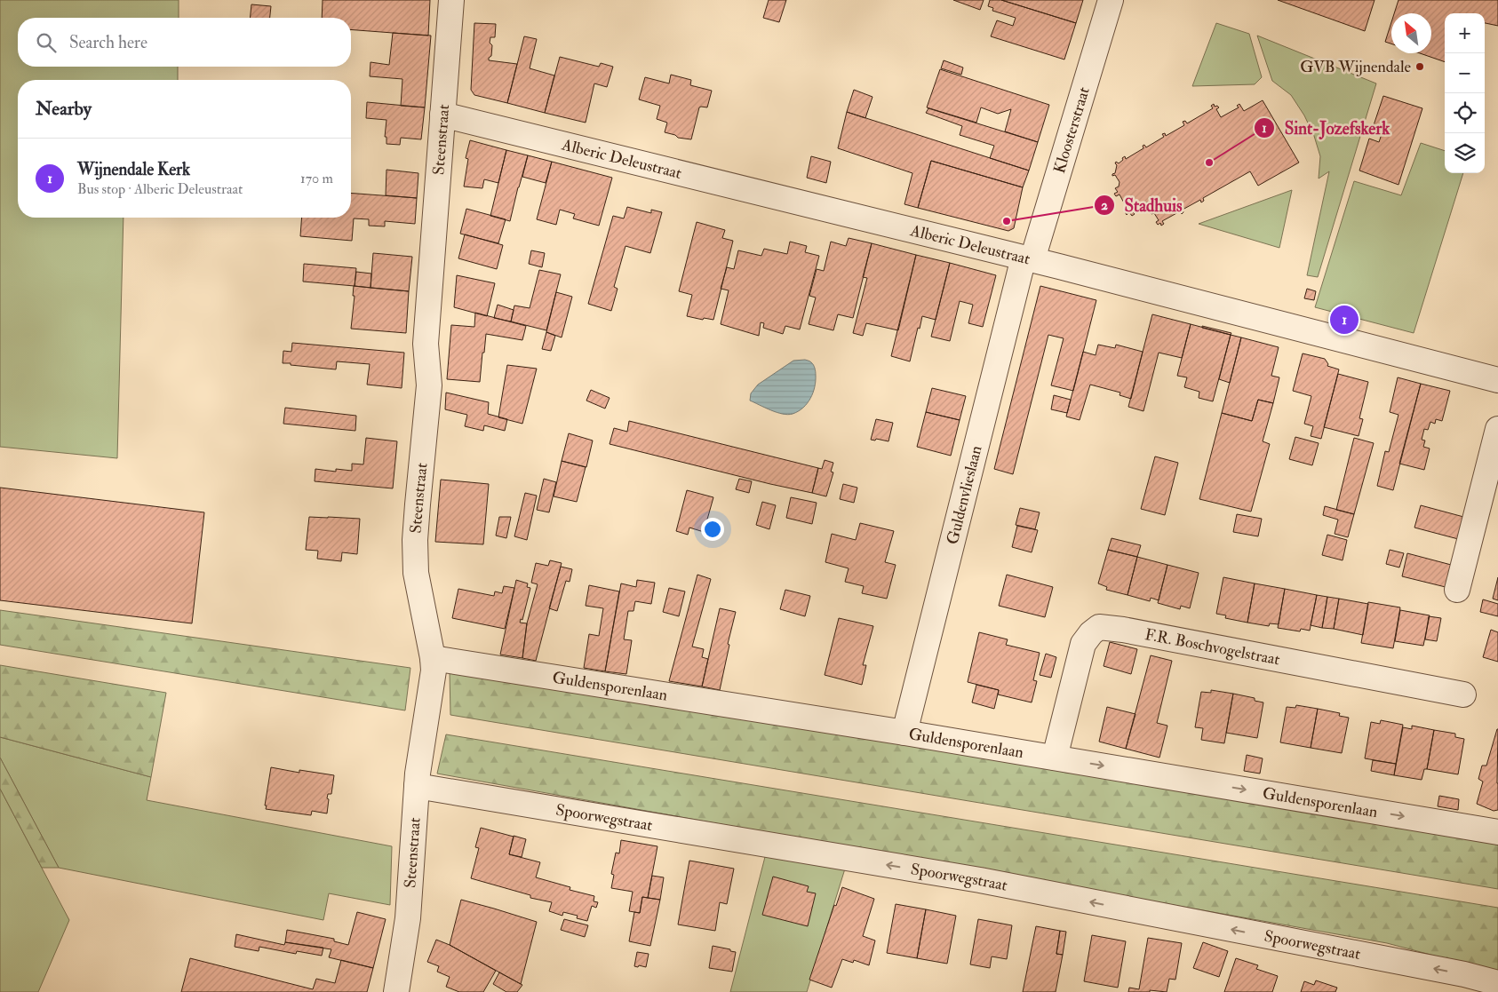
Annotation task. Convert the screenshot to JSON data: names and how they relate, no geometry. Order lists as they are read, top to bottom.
{
  "streets": {
    "street": [
      "Kloosterstraat",
      "Steenstraat",
      "Alberic Deleustraat",
      "Guldenvlieslaan",
      "F.R. Boschvogelstraat",
      "Guldensporenlaan",
      "Spoorwegstraat"
    ]
  },
  "crossings": [
    ["Kloosterstraat", "Alberic Deleustraat"],
    ["Kloosterstraat", "Guldenvlieslaan"],
    ["Steenstraat", "Alberic Deleustraat"],
    ["Steenstraat", "Guldensporenlaan"],
    ["Steenstraat", "Spoorwegstraat"],
    ["Alberic Deleustraat", "Guldenvlieslaan"],
    ["Guldenvlieslaan", "Guldensporenlaan"],
    ["F.R. Boschvogelstraat", "Guldensporenlaan"]
  ],
  "one_way": ["Guldensporenlaan", "Spoorwegstraat"],
  "places": ["GVB Wijnendale", "Sint-Jozefskerk", "Stadhuis"],
  "north": "top left",
  "page": {
    "map_buttons": ["+", "−"],
    "search": "Search here",
    "heading": "Nearby",
    "list": [
      {
        "mark": "1",
        "name": "Wijnendale Kerk",
        "note": "Bus stop · Alberic Deleustraat",
        "value": "170 m"
      }
    ],
    "pins": "1"
  }
}
